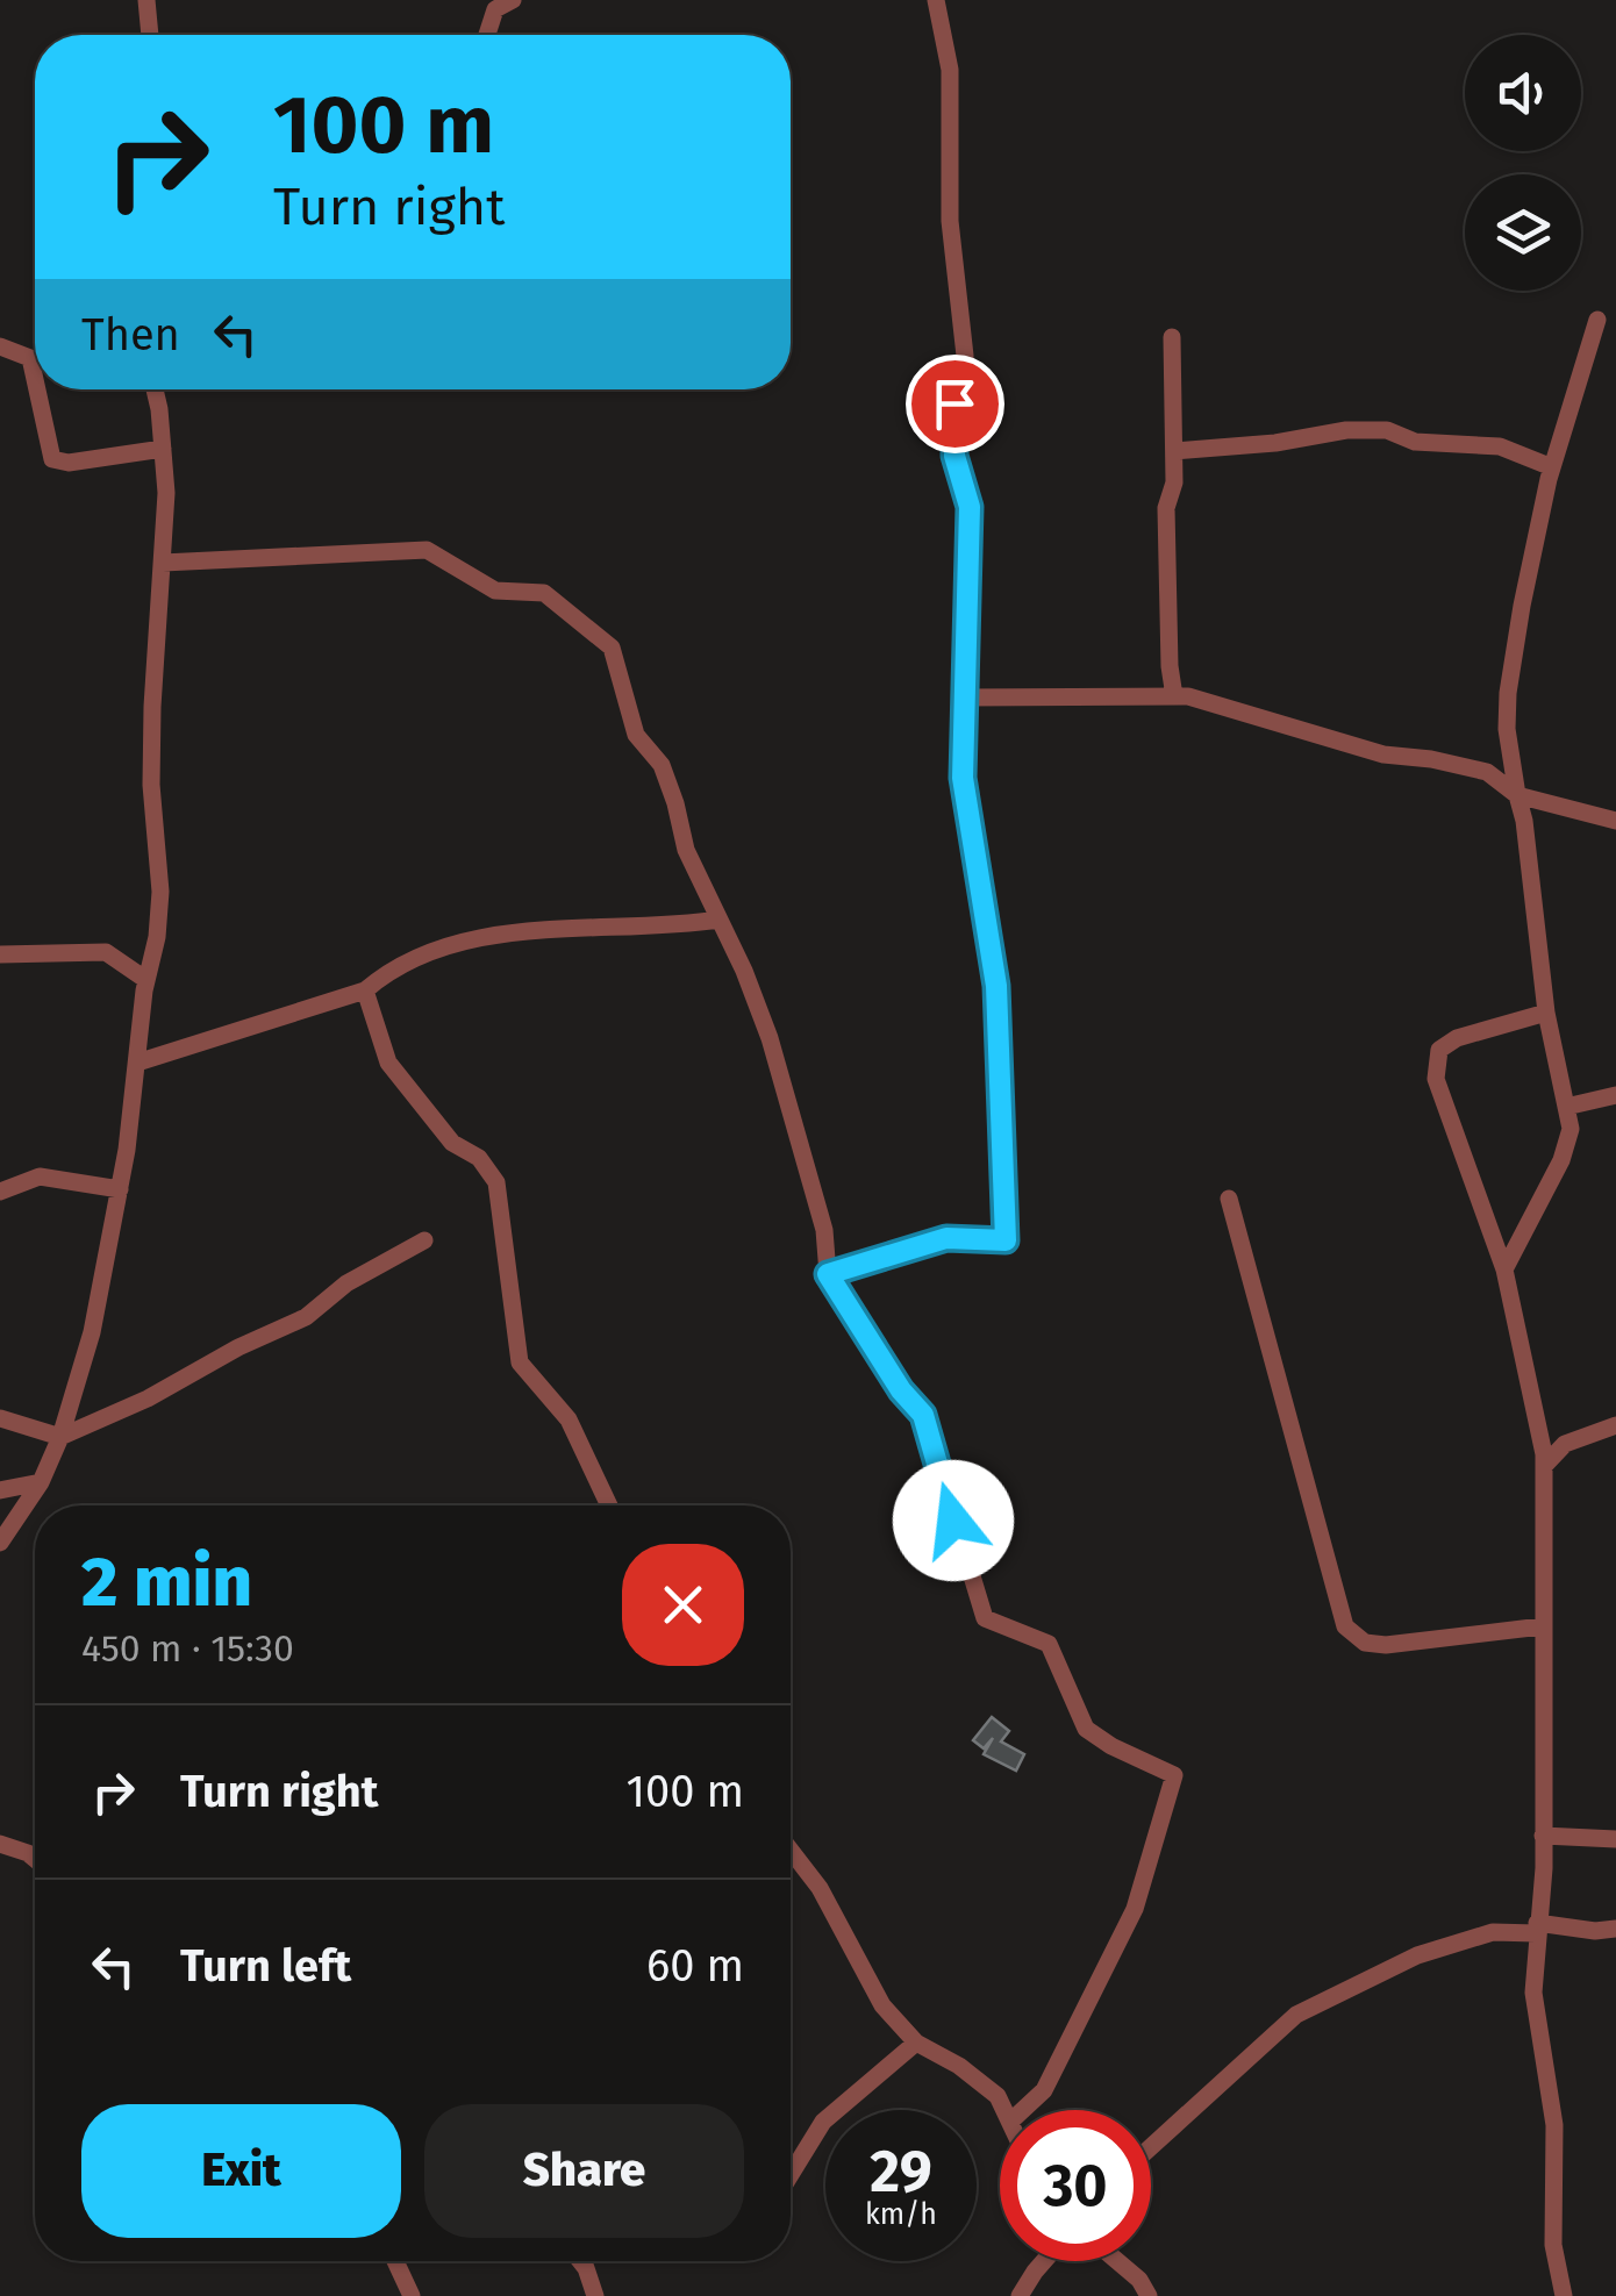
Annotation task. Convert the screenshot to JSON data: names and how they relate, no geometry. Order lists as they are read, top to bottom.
{
  "page": {
    "turn": ["100 m", "Turn right"],
    "then": "Then",
    "heading": ["2 min", "450 m · 15:30"],
    "list": [
      {
        "name": "Turn right",
        "value": "100 m"
      },
      {
        "name": "Turn left",
        "value": "60 m"
      }
    ],
    "buttons": ["Exit", "Share"],
    "speed": "29 km/h",
    "limit": "30"
  }
}
